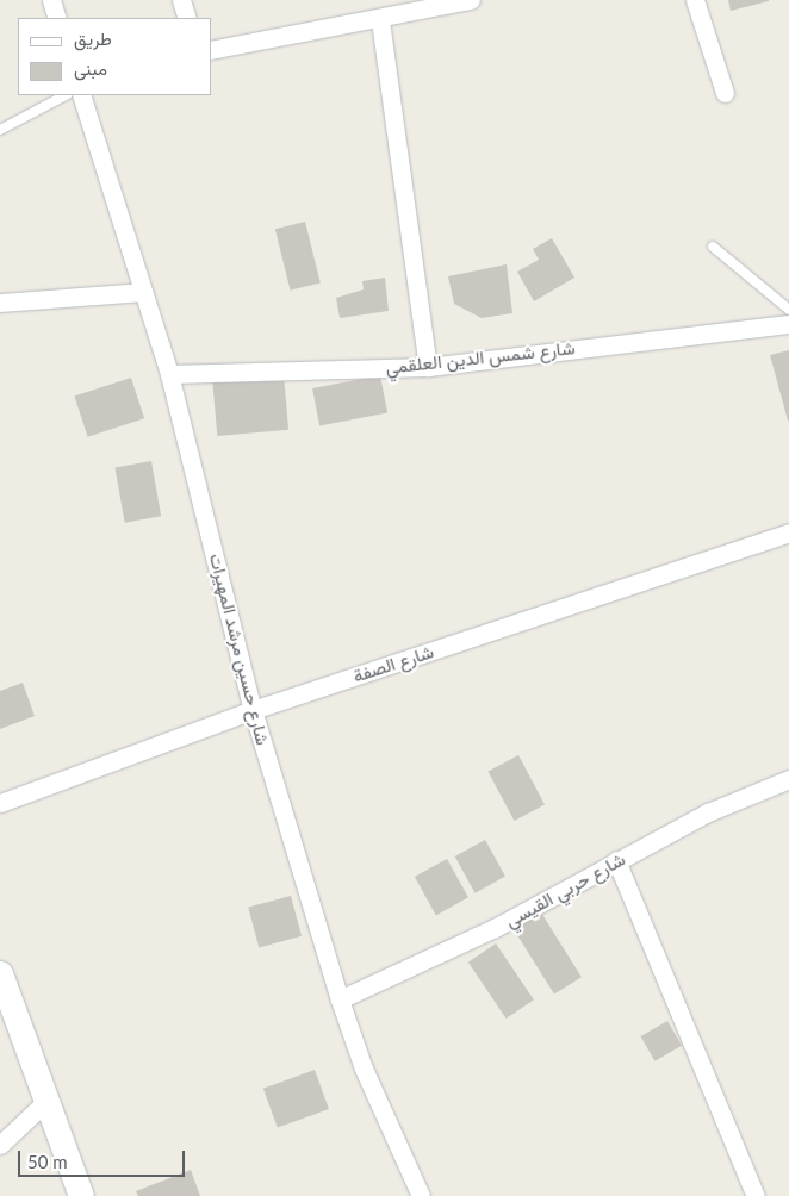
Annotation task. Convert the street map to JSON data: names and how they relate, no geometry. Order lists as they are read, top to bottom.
{
  "streets": {
    "street": [
      "شارع شمس الدين العلقمي",
      "شارع حسين مرشد المهيرات",
      "شارع الصفة",
      "شارع حربي القيسي"
    ]
  },
  "crossings": [
    ["شارع شمس الدين العلقمي", "شارع حسين مرشد المهيرات"],
    ["شارع حسين مرشد المهيرات", "شارع الصفة"],
    ["شارع حسين مرشد المهيرات", "شارع حربي القيسي"]
  ],
  "legend": ["طريق", "مبنى"],
  "scale_bar": "50 m"
}
